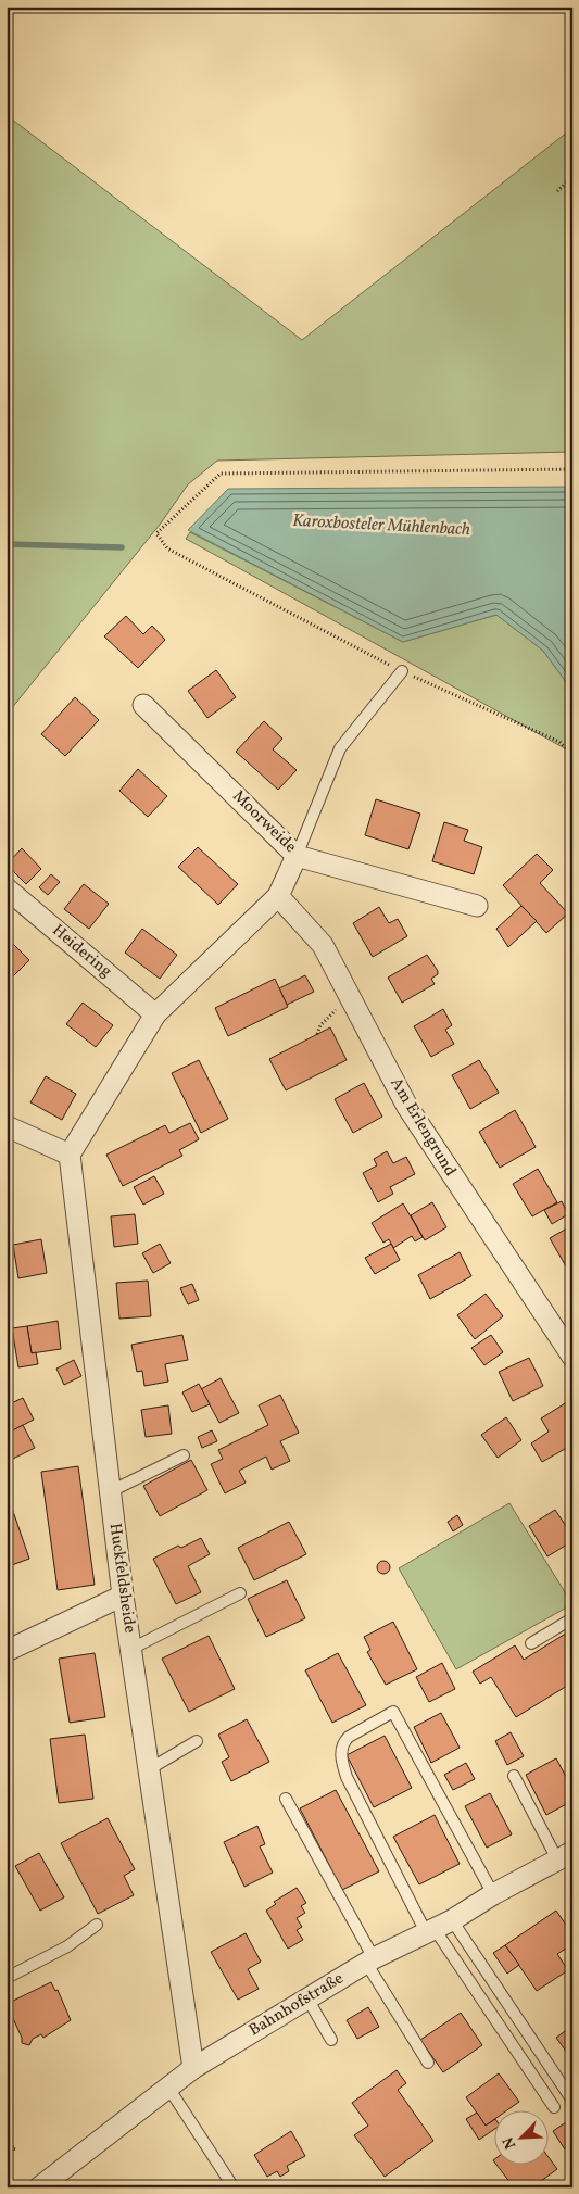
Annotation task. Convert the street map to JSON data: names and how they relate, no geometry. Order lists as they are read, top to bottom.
{
  "streets": {
    "street": [
      "Moorweide",
      "Heidering",
      "Am Erlengrund",
      "Huckfeldsheide",
      "Bahnhofstraße"
    ]
  },
  "crossings": [
    ["Huckfeldsheide", "Bahnhofstraße"]
  ],
  "water": ["Karoxbosteler Mühlenbach"],
  "north": "bottom left"
}
